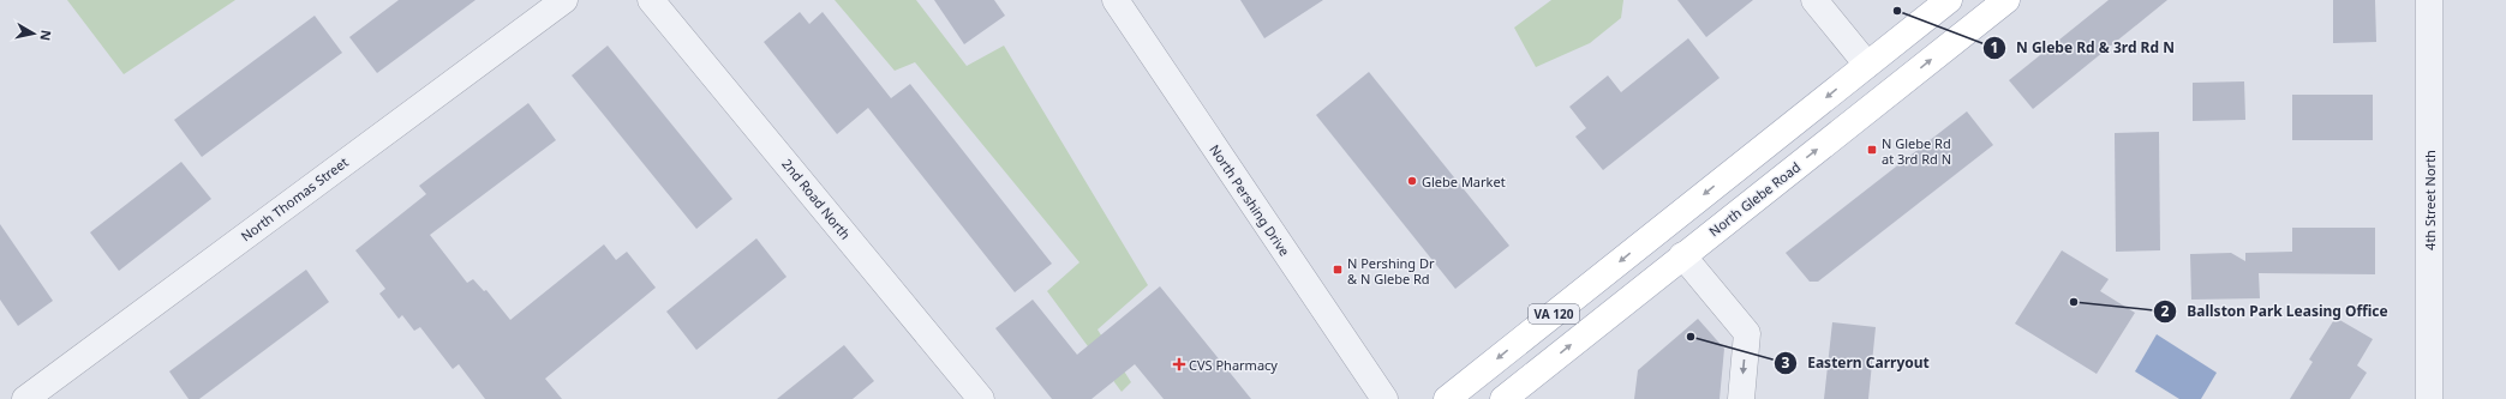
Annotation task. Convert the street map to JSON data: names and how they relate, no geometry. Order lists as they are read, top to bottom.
{
  "streets": {
    "main road": ["North Glebe Road", "VA 120"],
    "street": [
      "North Thomas Street",
      "2nd Road North",
      "North Pershing Drive",
      "4th Street North"
    ]
  },
  "places": {
    "other": [
      "N Glebe Rd & 3rd Rd N",
      "Glebe Market",
      "Ballston Park Leasing Office",
      "Eastern Carryout"
    ],
    "transit": ["N Glebe Rd at 3rd Rd N", "N Pershing Dr & N Glebe Rd"],
    "health": ["CVS Pharmacy"]
  },
  "north": "right"
}
